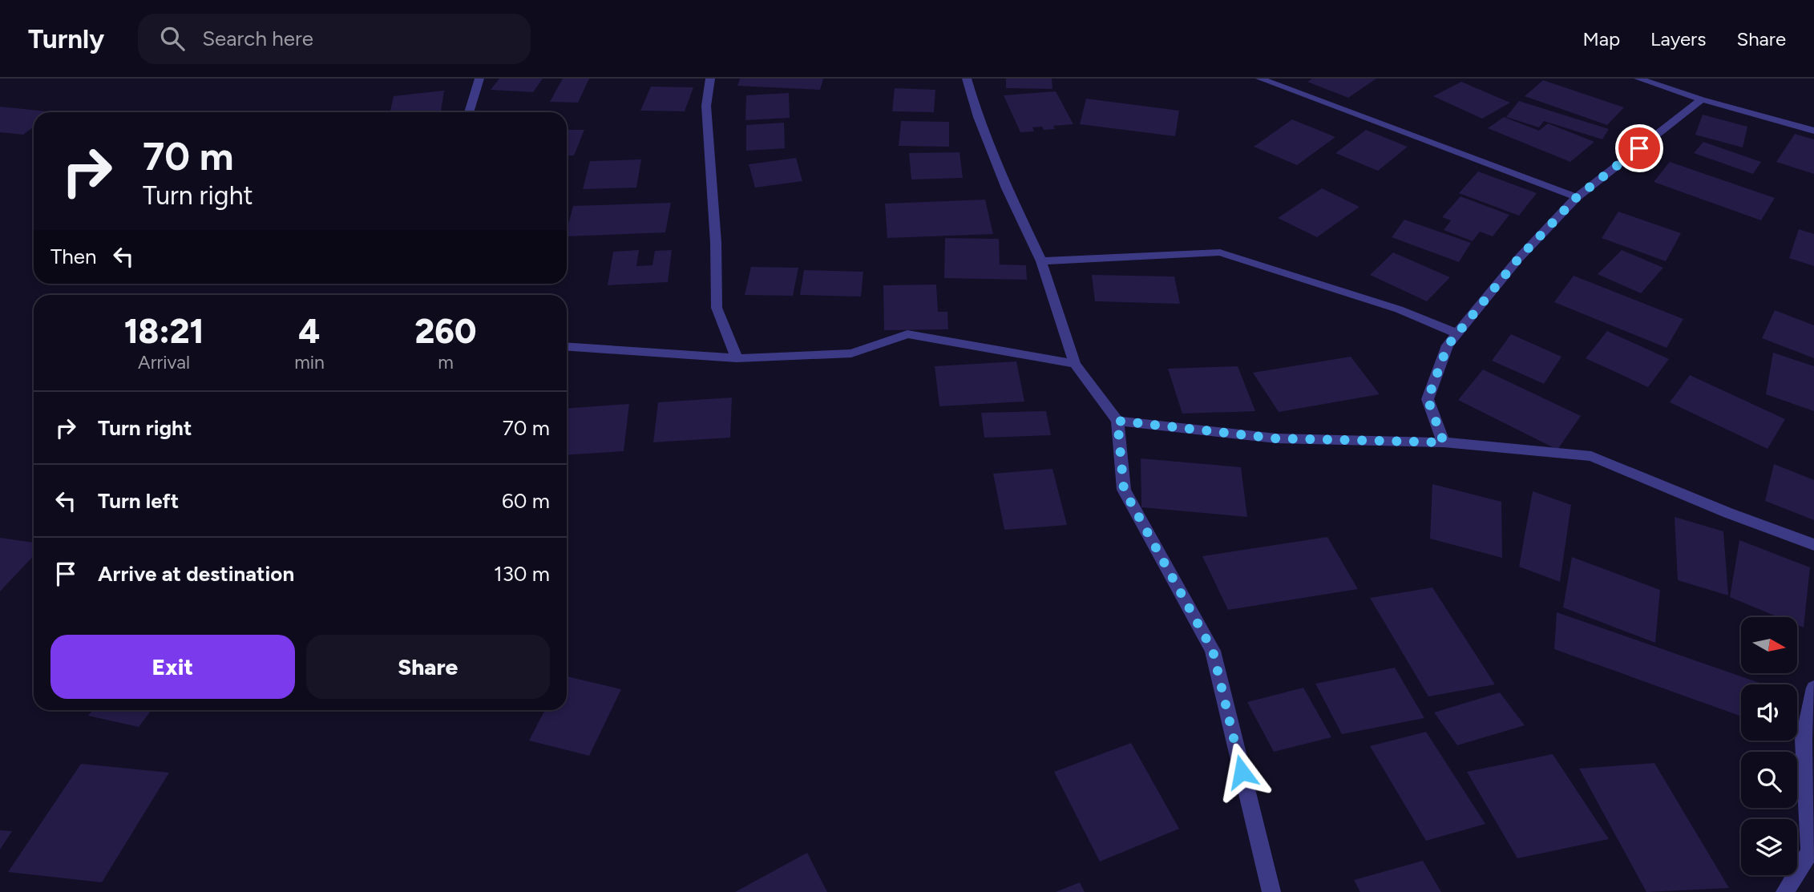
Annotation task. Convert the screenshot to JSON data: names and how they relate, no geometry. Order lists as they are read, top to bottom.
{
  "north": "right",
  "page": {
    "header": "Turnly",
    "search": "Search here",
    "nav": ["Map", "Layers", "Share"],
    "turn": ["70 m", "Turn right"],
    "then": "Then",
    "eta": [
      "18:21",
      "Arrival",
      "4",
      "min",
      "260",
      "m"
    ],
    "list": [
      {
        "name": "Turn right",
        "value": "70 m"
      },
      {
        "name": "Turn left",
        "value": "60 m"
      },
      {
        "name": "Arrive at destination",
        "value": "130 m"
      }
    ],
    "buttons": ["Exit", "Share"]
  }
}
